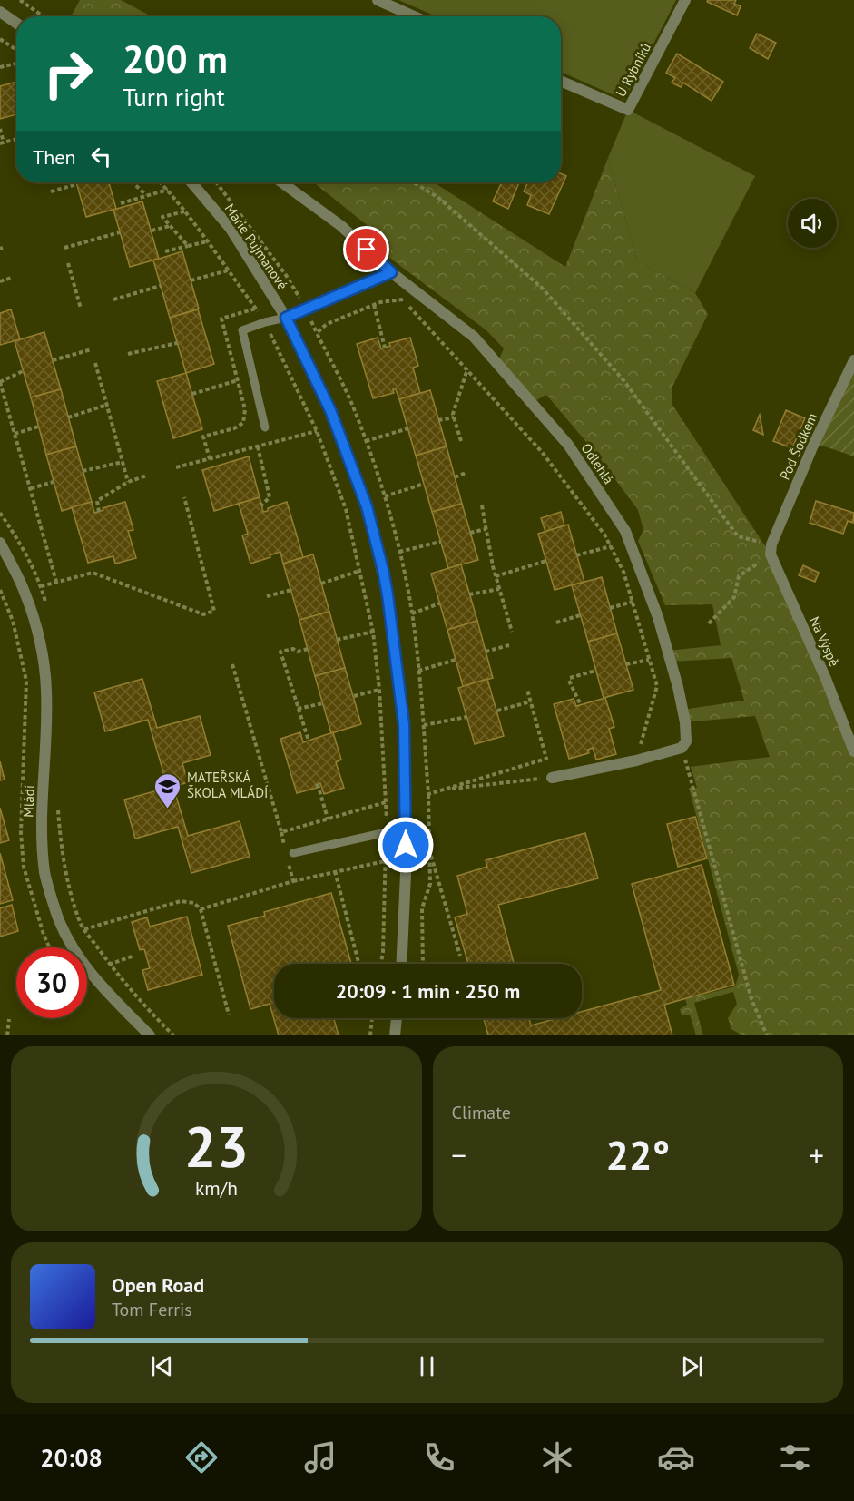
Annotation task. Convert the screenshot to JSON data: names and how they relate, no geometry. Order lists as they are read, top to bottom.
{
  "streets": {
    "street": [
      "U Rybníků",
      "Marie Pujmanové",
      "Pod Šodkem",
      "Odlehlá",
      "Na Výspě",
      "Mládí"
    ]
  },
  "crossings": [
    ["Pod Šodkem", "Na Výspě"]
  ],
  "places": {
    "school or university": ["MATEŘSKÁ ŠKOLA MLÁDÍ"]
  },
  "page": {
    "turn": ["200 m", "Turn right"],
    "then": "Then",
    "limit": "30",
    "trip": "20:09 · 1 min · 250 m",
    "tile": "Climate",
    "heat": ["−", "22°", "+"],
    "song": ["Open Road", "Tom Ferris"],
    "tabs": "20:08",
    "gauge": ["23", "km/h"]
  }
}
